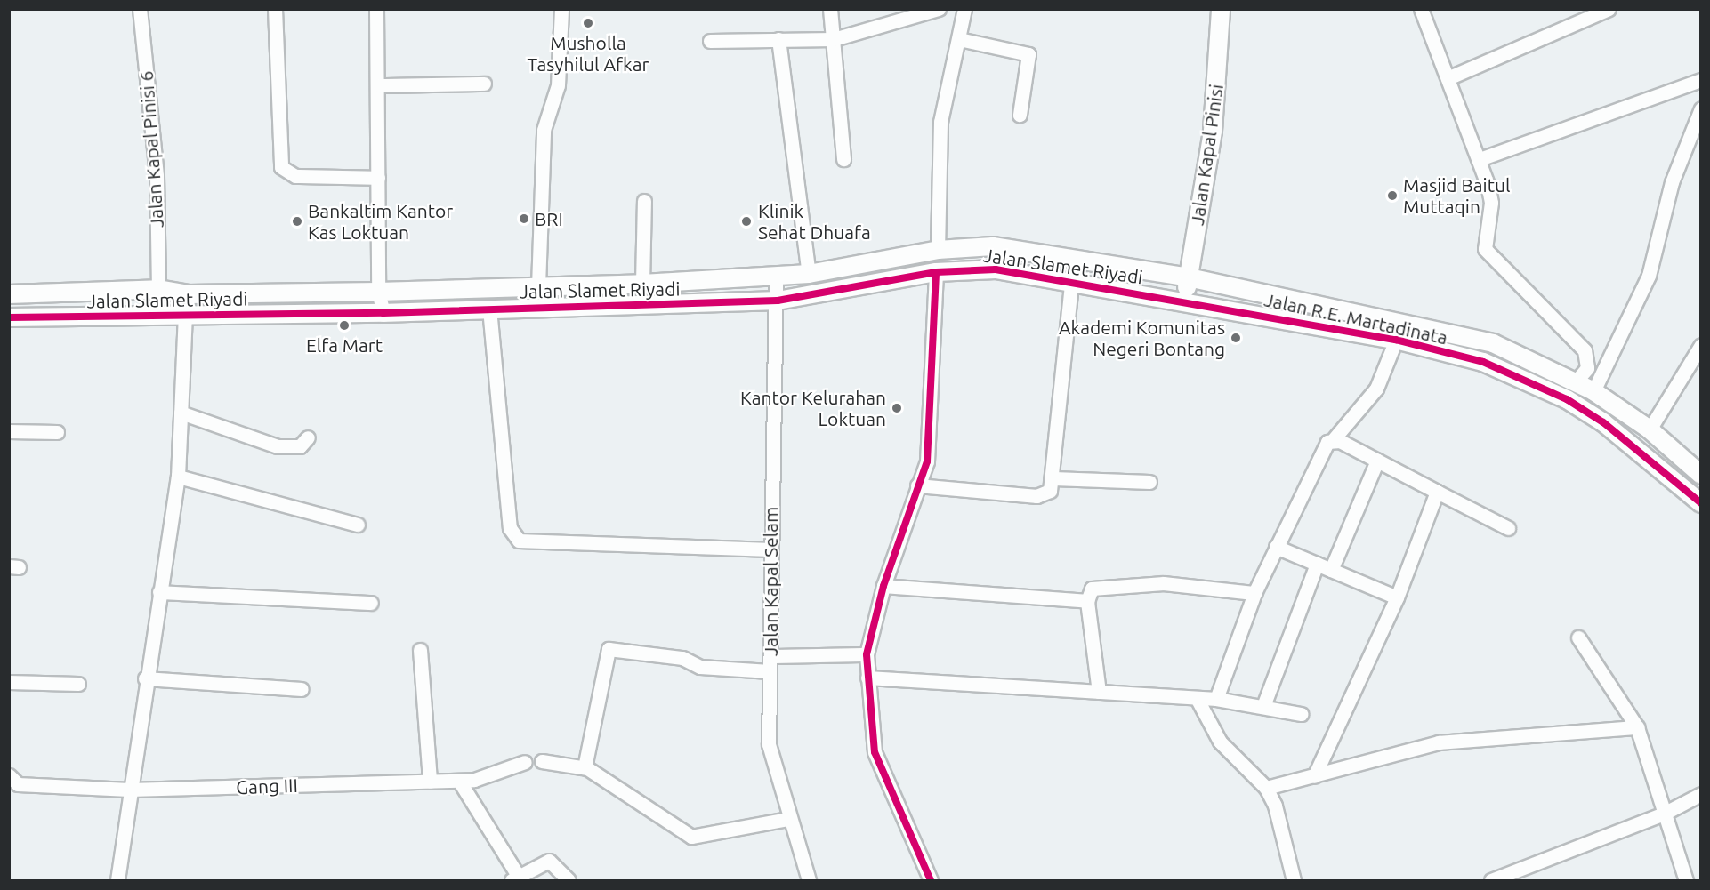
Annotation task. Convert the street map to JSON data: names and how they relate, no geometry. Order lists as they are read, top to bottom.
{
  "streets": {
    "street": [
      "Jalan Kapal Pinisi 6",
      "Jalan Kapal Pinisi",
      "Jalan Slamet Riyadi",
      "Jalan R.E. Martadinata",
      "Jalan Kapal Selam",
      "Gang III"
    ]
  },
  "crossings": [
    ["Jalan Kapal Pinisi 6", "Jalan Slamet Riyadi"],
    ["Jalan Kapal Pinisi", "Jalan Slamet Riyadi"],
    ["Jalan Kapal Pinisi", "Jalan R.E. Martadinata"],
    ["Jalan Slamet Riyadi", "Jalan R.E. Martadinata"],
    ["Jalan Slamet Riyadi", "Jalan Kapal Selam"]
  ],
  "places": [
    "Musholla Tasyhilul Afkar",
    "Masjid Baitul Muttaqin",
    "BRI",
    "Bankaltim Kantor Kas Loktuan",
    "Klinik Sehat Dhuafa",
    "Elfa Mart",
    "Akademi Komunitas Negeri Bontang",
    "Kantor Kelurahan Loktuan"
  ]
}
